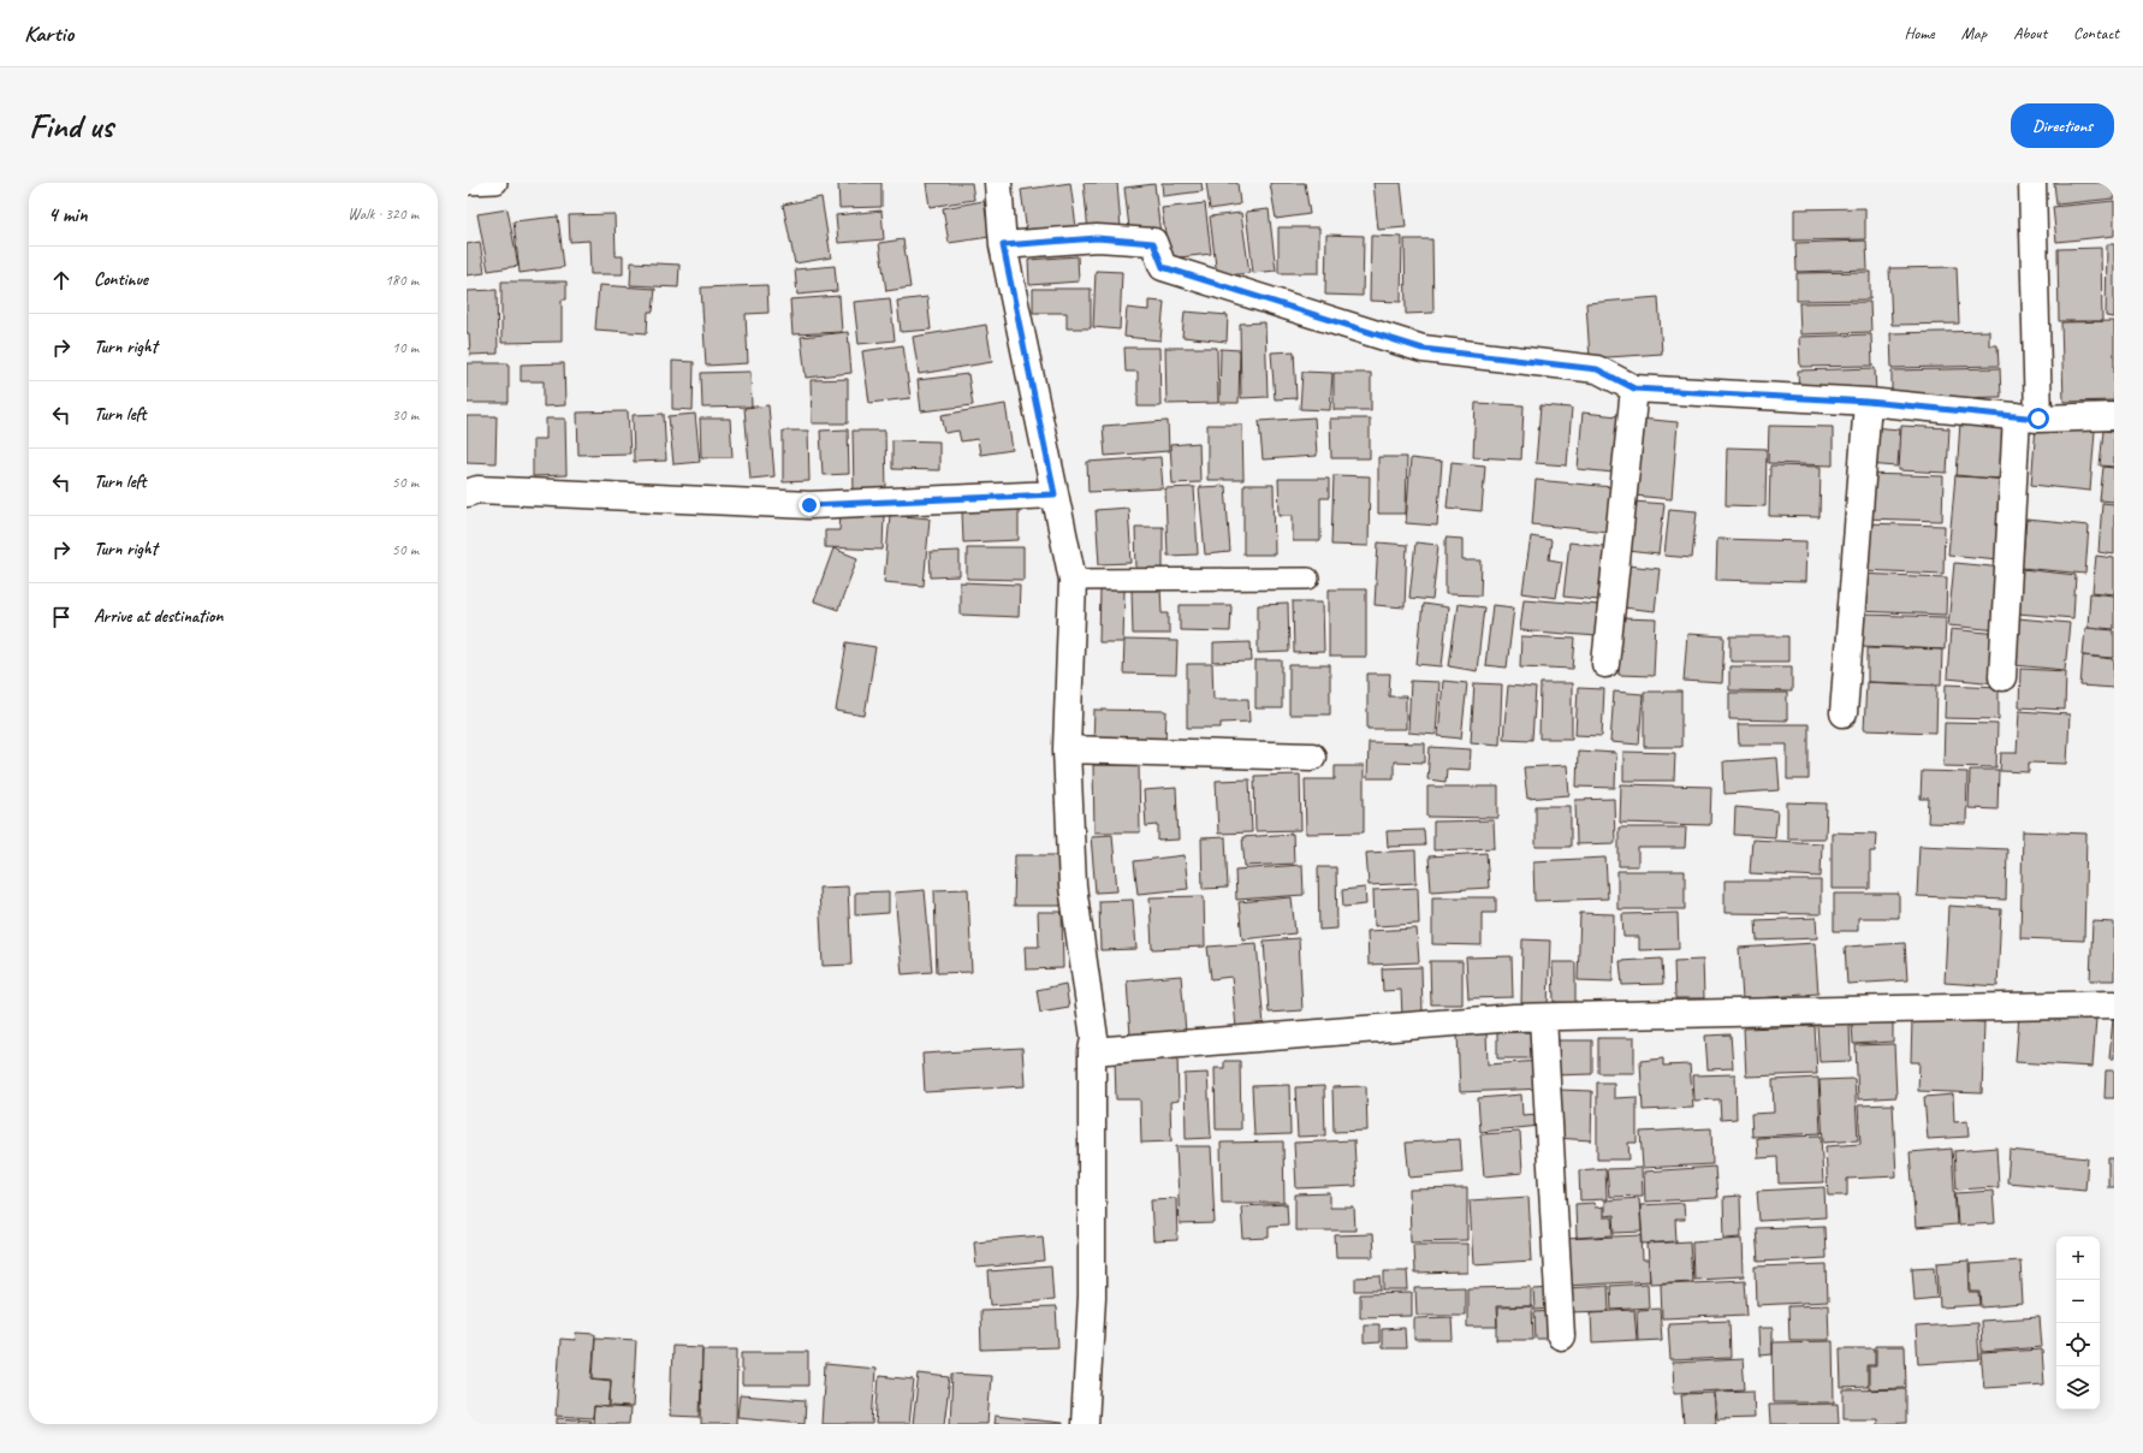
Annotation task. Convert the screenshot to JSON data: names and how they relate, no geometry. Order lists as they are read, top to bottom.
{
  "page": {
    "header": "Kartio",
    "nav": [
      "Home",
      "Map",
      "About",
      "Contact"
    ],
    "buttons": "Directions",
    "title": "Find us",
    "heading": ["4 min", "Walk · 320 m"],
    "list": [
      ["Continue", "180 m"],
      ["Turn right", "10 m"],
      ["Turn left", "30 m"],
      ["Turn left", "50 m"],
      ["Turn right", "50 m"],
      "Arrive at destination"
    ],
    "map_buttons": ["+", "−"]
  }
}
